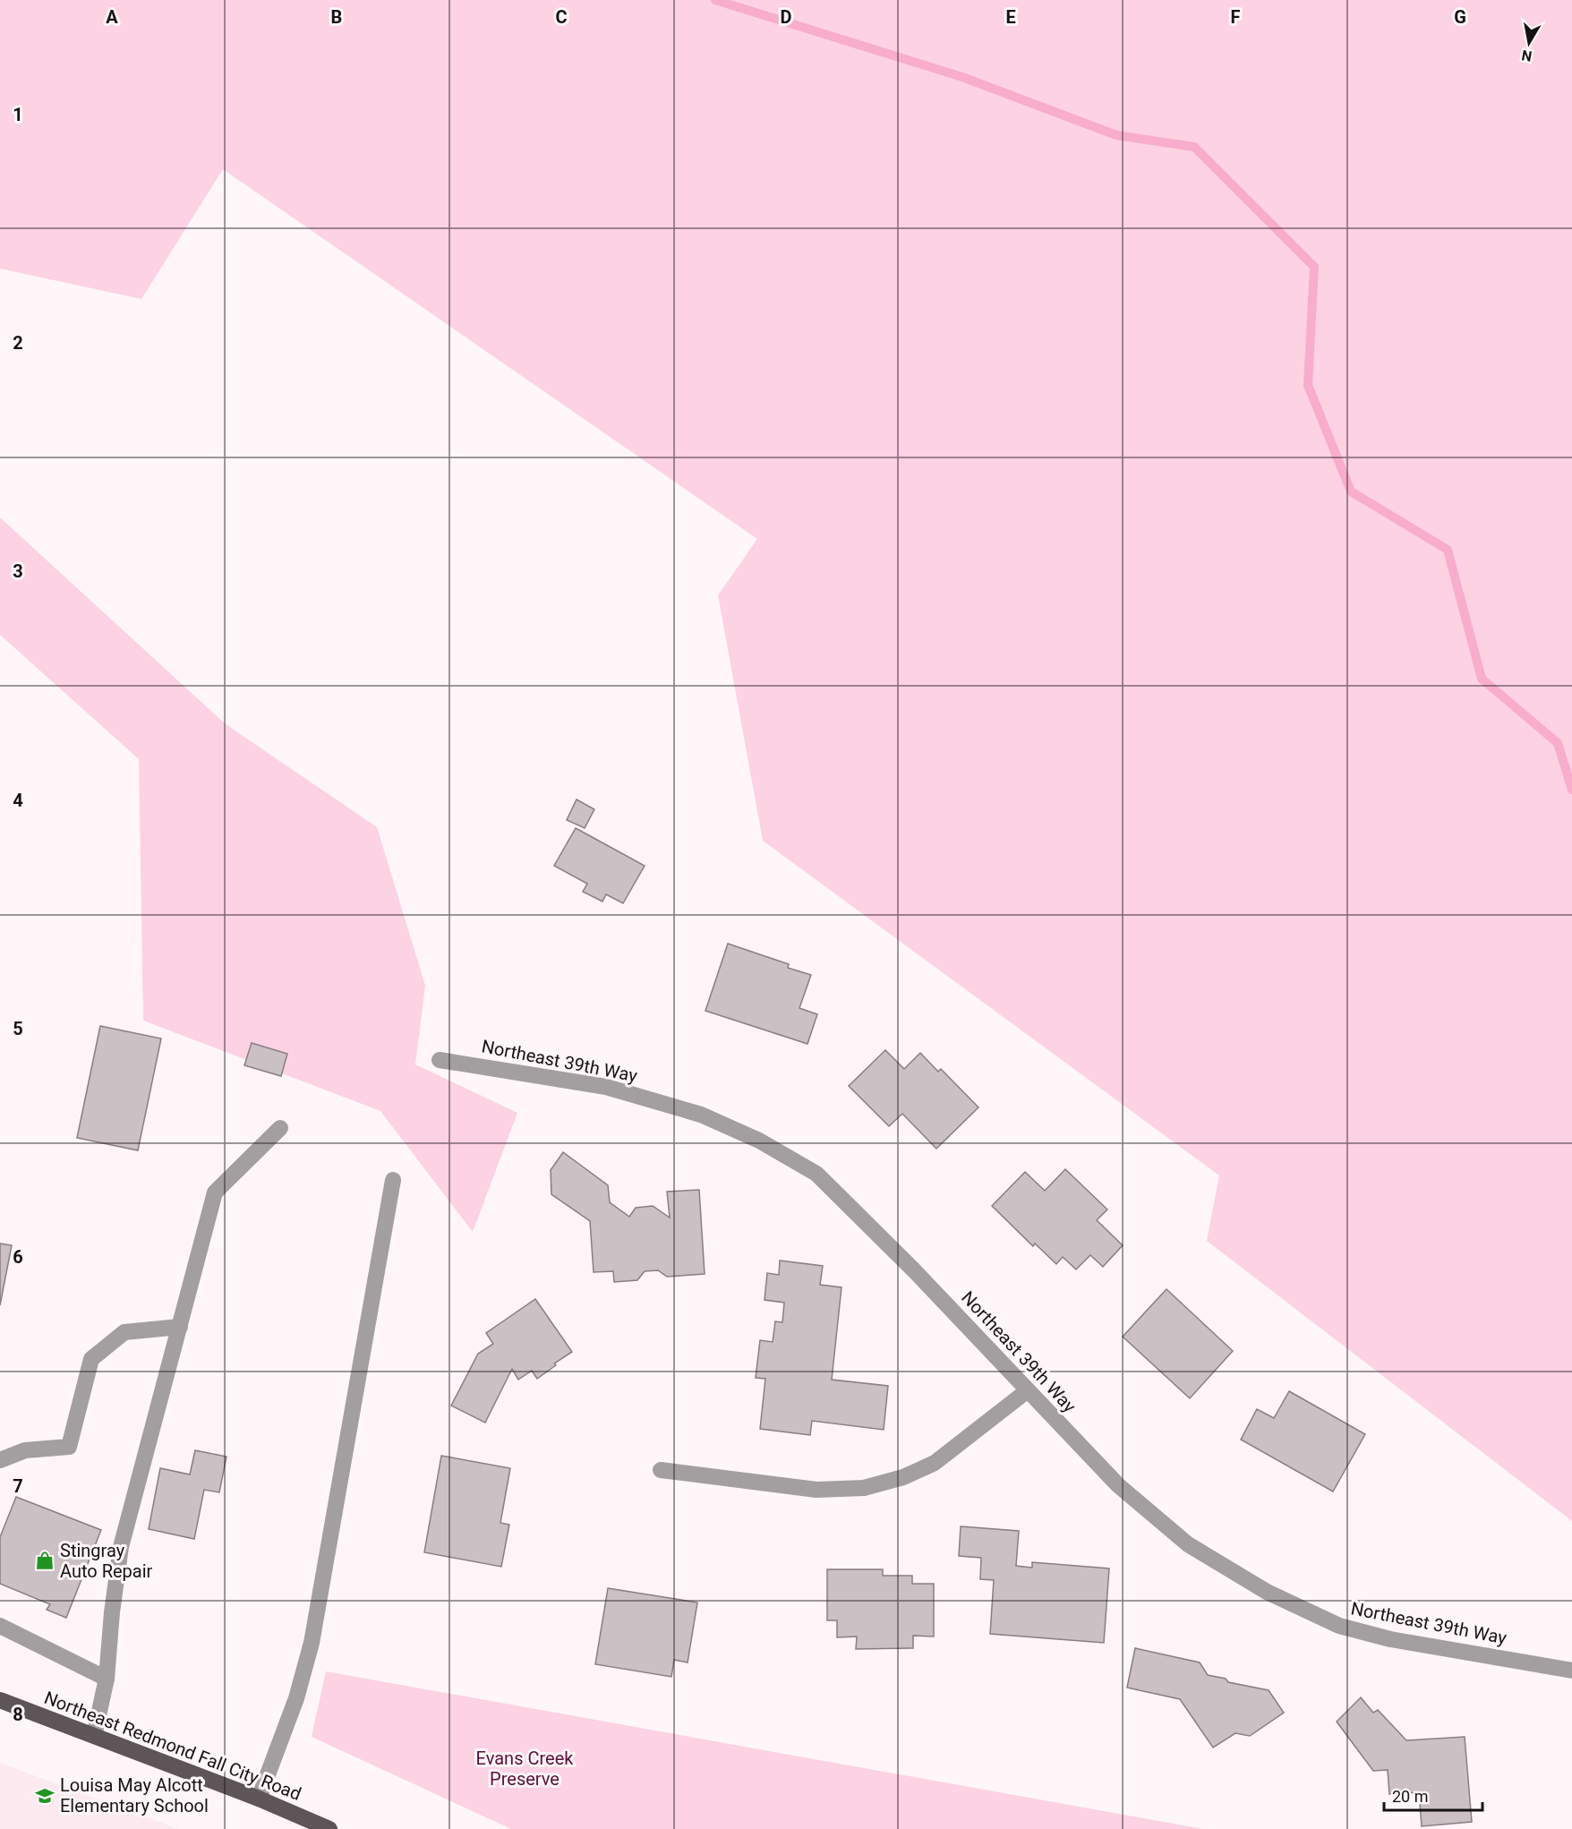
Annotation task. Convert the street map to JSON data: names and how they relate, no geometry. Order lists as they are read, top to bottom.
{
  "streets": {
    "main road": ["Northeast Redmond Fall City Road"],
    "street": ["Northeast 39th Way"]
  },
  "parks": ["Evans Creek Preserve"],
  "places": {
    "shop": ["Stingray Auto Repair"],
    "school or university": ["Louisa May Alcott Elementary School"]
  },
  "scale_bar": "20 m",
  "north": "bottom",
  "grid": {
    "columns": [
      "A",
      "B",
      "C",
      "D",
      "E",
      "F",
      "G"
    ],
    "rows": [
      "1",
      "2",
      "3",
      "4",
      "5",
      "6",
      "7",
      "8"
    ]
  }
}
